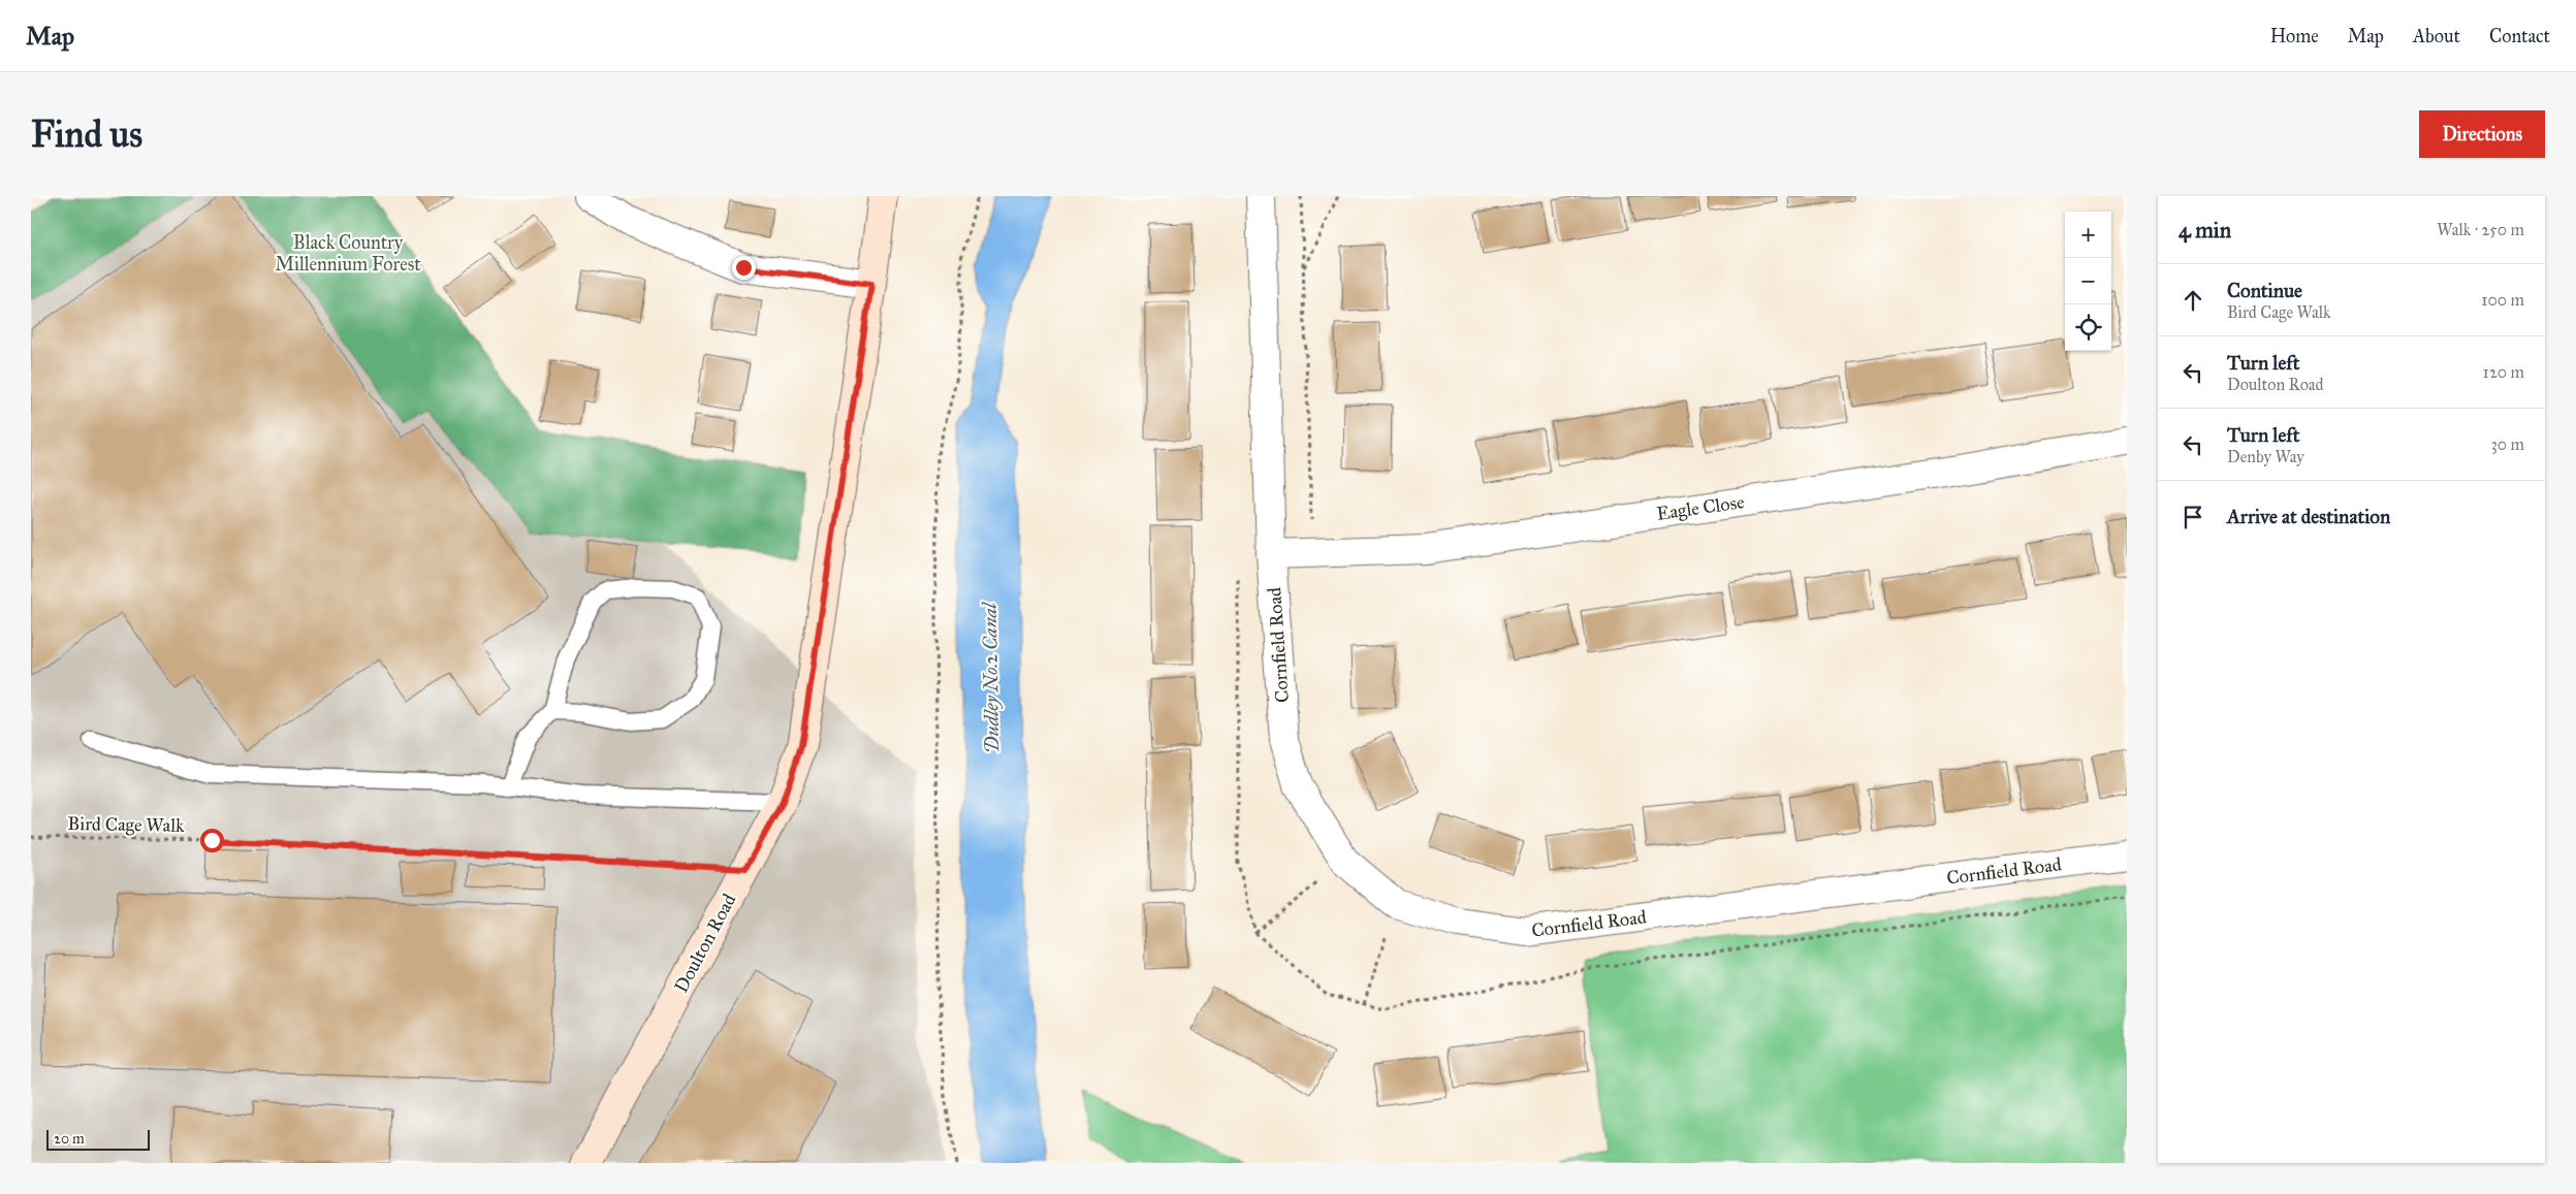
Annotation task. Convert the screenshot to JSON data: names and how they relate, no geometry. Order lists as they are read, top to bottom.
{
  "streets": {
    "street": ["Eagle Close", "Cornfield Road", "Doulton Road"],
    "path": ["Bird Cage Walk"]
  },
  "crossings": [
    ["Eagle Close", "Cornfield Road"],
    ["Bird Cage Walk", "Doulton Road"]
  ],
  "water": ["Dudley No.2 Canal"],
  "parks": ["Black Country Millennium Forest"],
  "scale_bar": "20 m",
  "page": {
    "header": "Map",
    "nav": [
      "Home",
      "Map",
      "About",
      "Contact"
    ],
    "buttons": "Directions",
    "title": "Find us",
    "heading": ["4 min", "Walk · 250 m"],
    "map_buttons": ["+", "−"],
    "list": [
      ["Continue", "Bird Cage Walk", "100 m"],
      ["Turn left", "Doulton Road", "120 m"],
      ["Turn left", "Denby Way", "30 m"],
      "Arrive at destination"
    ],
    "scale": "20 m"
  }
}
